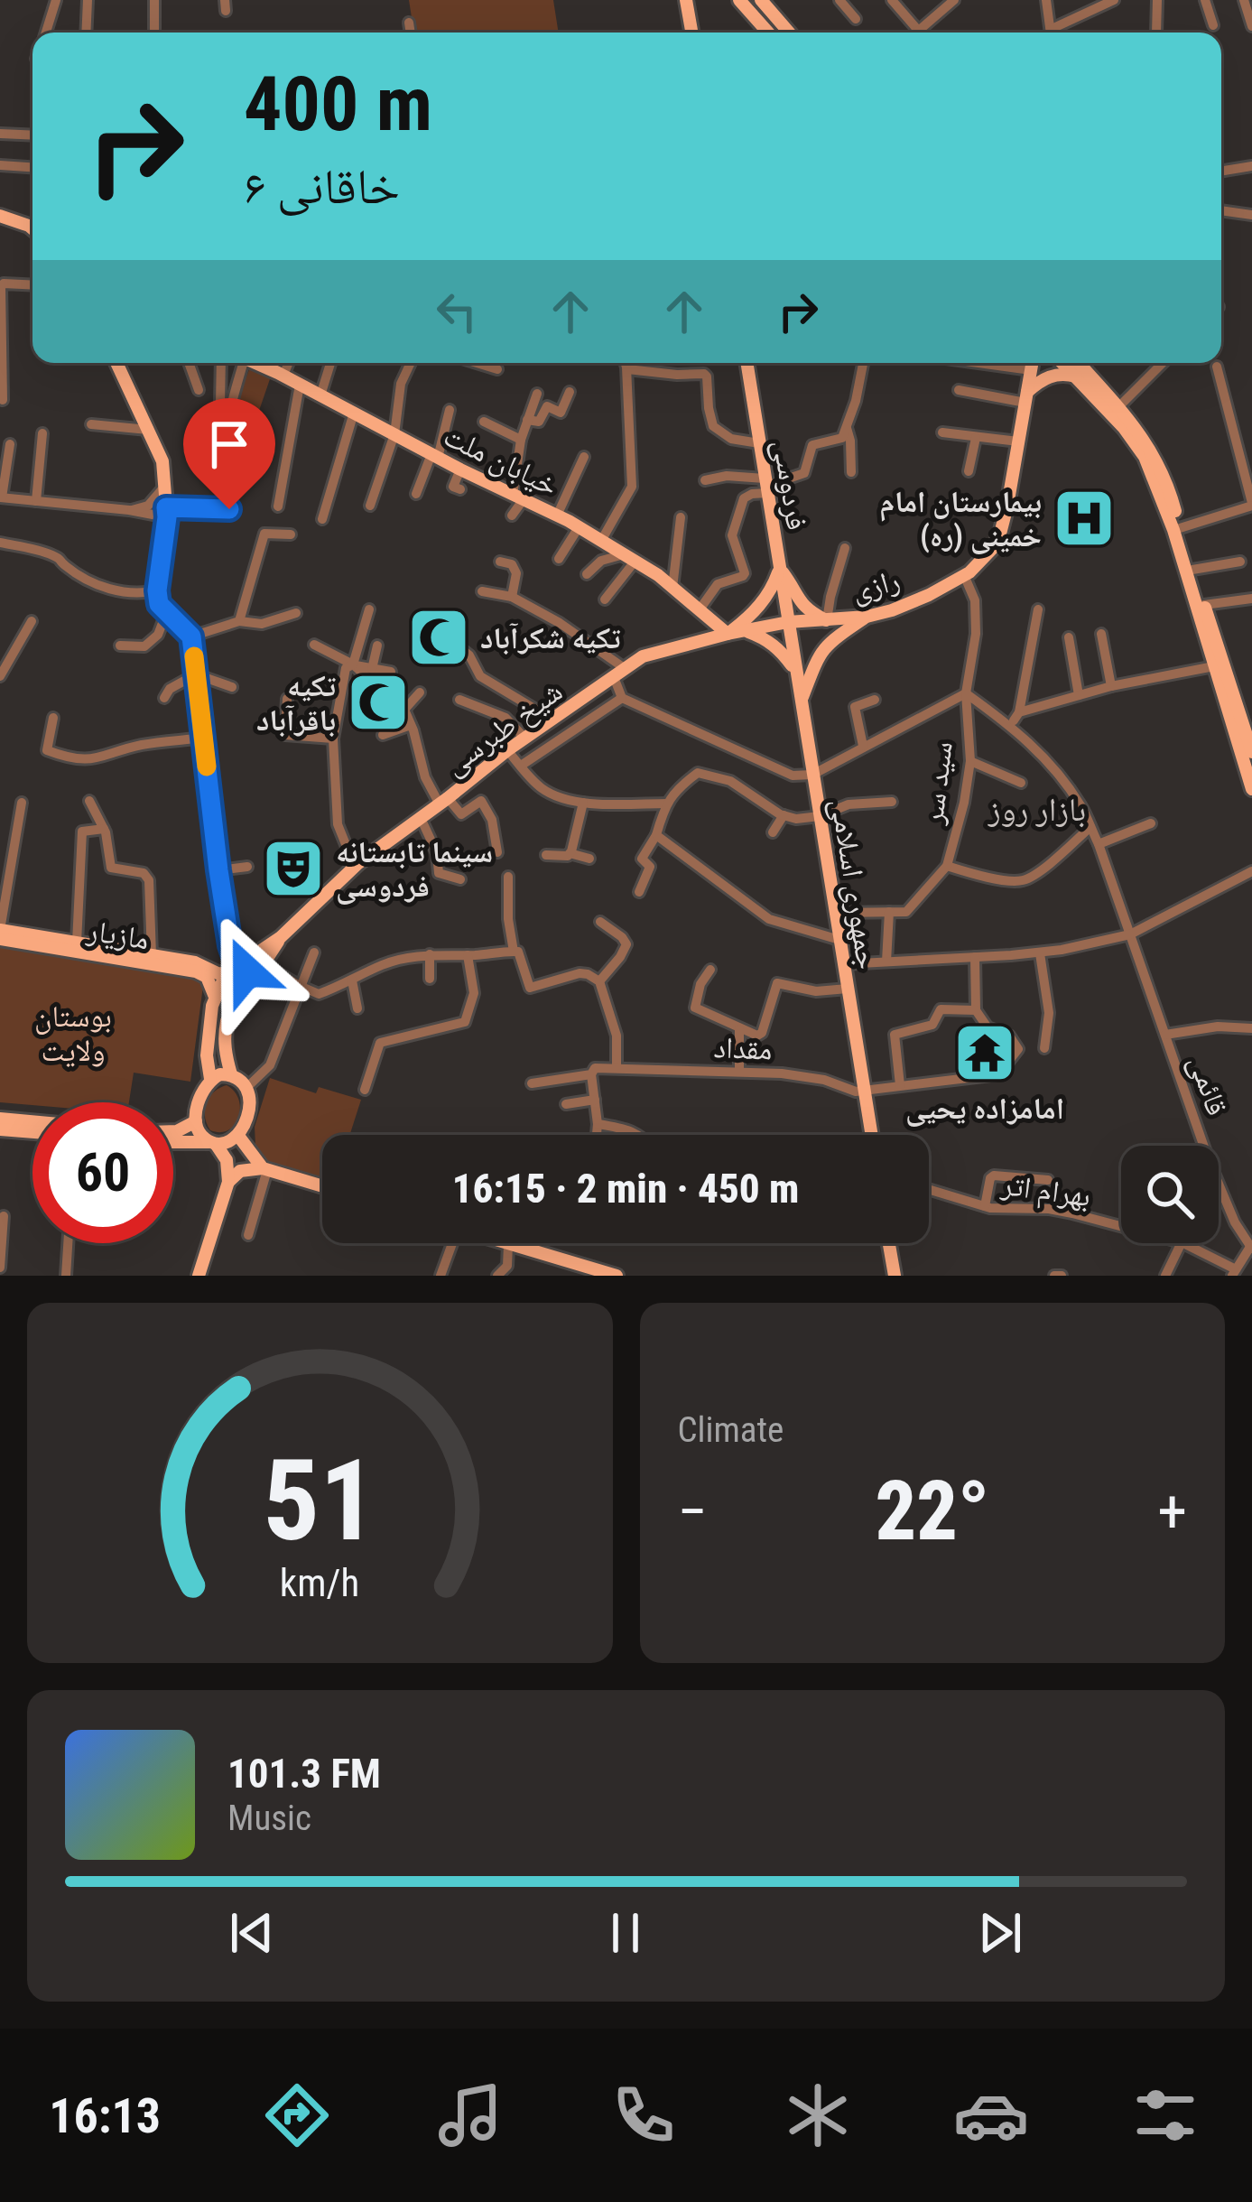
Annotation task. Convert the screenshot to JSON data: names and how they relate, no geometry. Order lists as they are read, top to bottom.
{
  "streets": {
    "main road": [
      "خیابان ملت",
      "فردوسی",
      "رازی",
      "شیخ طبرسی",
      "جمهوری اسلامی",
      "مازیار"
    ],
    "street": [
      "سید سر",
      "مقداد",
      "قائمی",
      "بهرام اتر"
    ]
  },
  "crossings": [
    ["خیابان ملت", "شیخ طبرسی"],
    ["فردوسی", "رازی"],
    ["فردوسی", "شیخ طبرسی"],
    ["فردوسی", "جمهوری اسلامی"],
    ["رازی", "شیخ طبرسی"],
    ["رازی", "سید سر"],
    ["رازی", "جمهوری اسلامی"],
    ["شیخ طبرسی", "جمهوری اسلامی"],
    ["شیخ طبرسی", "مازیار"],
    ["سید سر", "قائمی"],
    ["جمهوری اسلامی", "مقداد"]
  ],
  "districts": ["بازار روز"],
  "parks": ["بوستان ولایت"],
  "places": {
    "hospital": ["بیمارستان امام خمینی (ره)"],
    "mosque": ["تکیه شکرآباد", "تکیه باقرآباد"],
    "theatre": ["سینما تابستانه فردوسی"],
    "temple": ["امامزاده یحیی"]
  },
  "page": {
    "turn": ["400 m", "خاقانی ۶"],
    "limit": "60",
    "trip": "16:15 · 2 min · 450 m",
    "tile": "Climate",
    "heat": ["−", "22°", "+"],
    "song": ["101.3 FM", "Music"],
    "tabs": "16:13",
    "gauge": ["51", "km/h"]
  }
}
